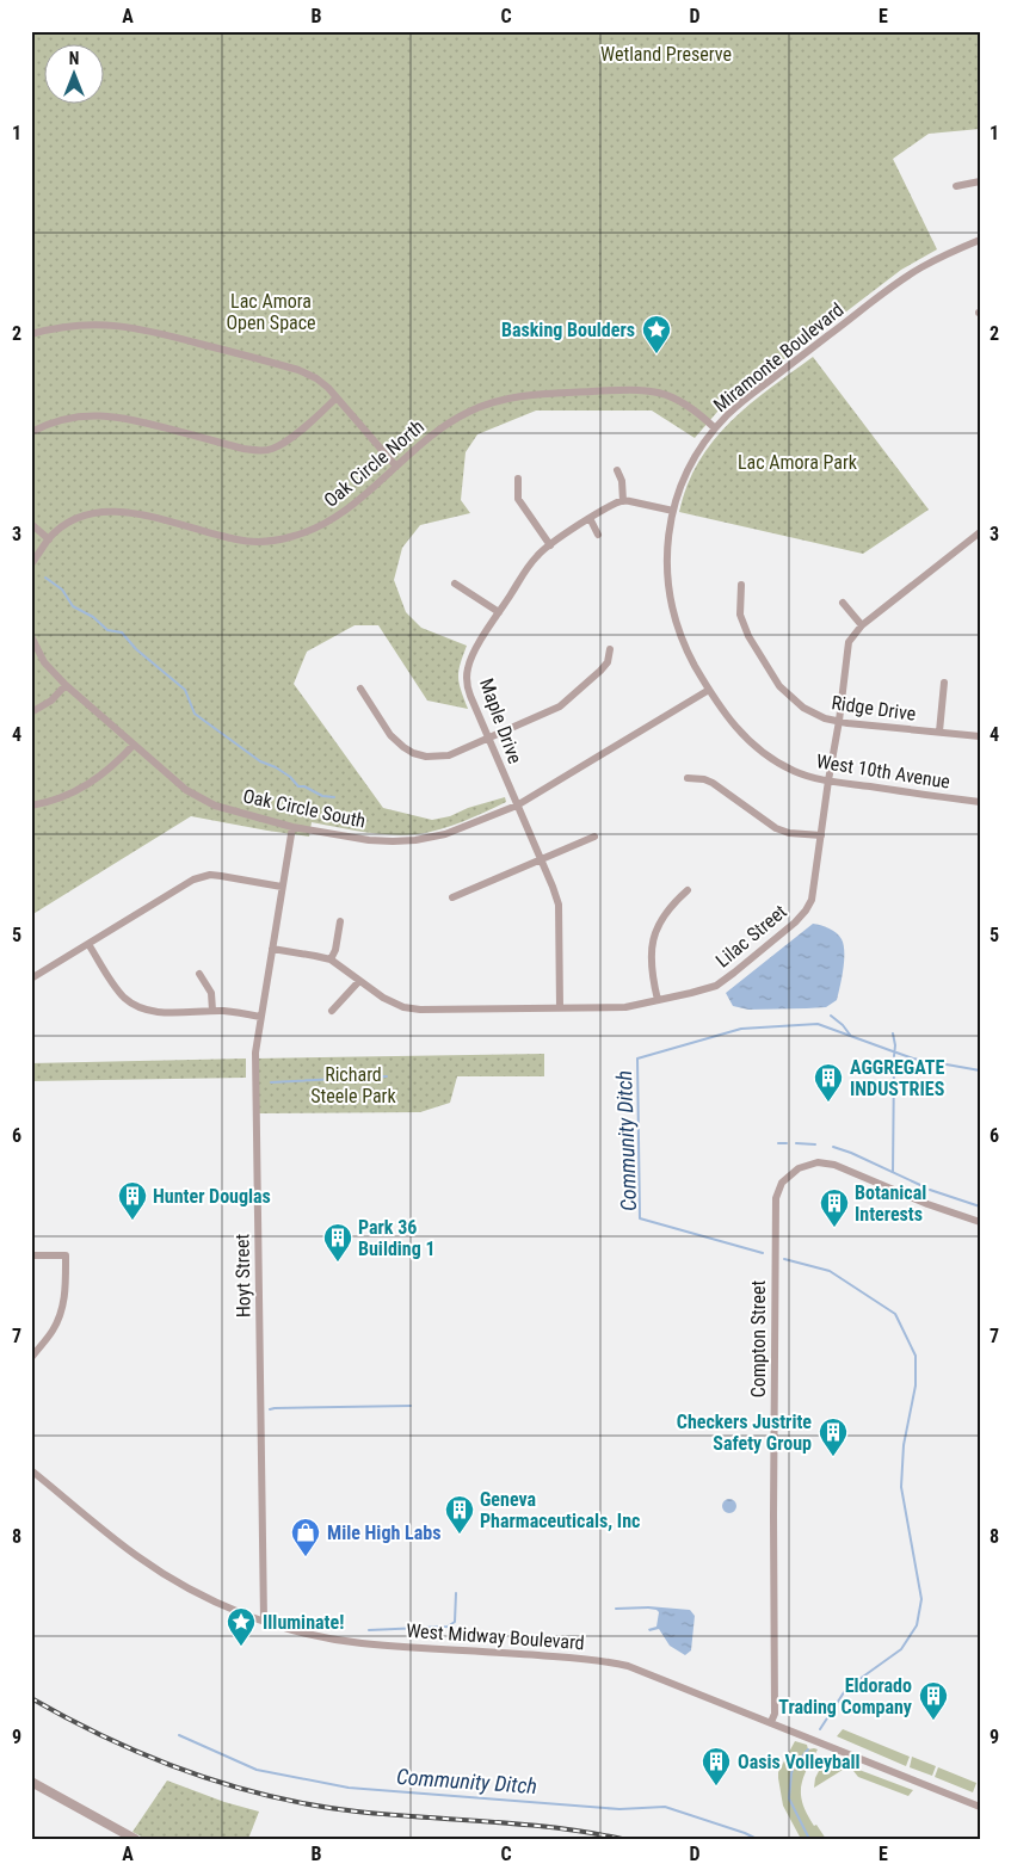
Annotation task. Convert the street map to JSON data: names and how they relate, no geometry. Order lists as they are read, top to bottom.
{
  "streets": {
    "street": [
      "Miramonte Boulevard",
      "Oak Circle North",
      "Ridge Drive",
      "Maple Drive",
      "West 10th Avenue",
      "Oak Circle South",
      "Lilac Street",
      "Hoyt Street",
      "Compton Street",
      "West Midway Boulevard"
    ]
  },
  "crossings": [
    ["Miramonte Boulevard", "Oak Circle North"],
    ["Miramonte Boulevard", "West 10th Avenue"],
    ["Miramonte Boulevard", "Oak Circle South"],
    ["Ridge Drive", "Lilac Street"],
    ["Maple Drive", "Oak Circle South"],
    ["Maple Drive", "Lilac Street"],
    ["West 10th Avenue", "Oak Circle South"],
    ["West 10th Avenue", "Lilac Street"],
    ["Oak Circle South", "Hoyt Street"],
    ["Lilac Street", "Hoyt Street"],
    ["Hoyt Street", "West Midway Boulevard"],
    ["Compton Street", "West Midway Boulevard"]
  ],
  "water": ["Community Ditch"],
  "parks": [
    "Wetland Preserve",
    "Lac Amora Open Space",
    "Lac Amora Park",
    "Richard Steele Park"
  ],
  "places": {
    "place": ["Basking Boulders", "Illuminate!"],
    "building": [
      "AGGREGATE INDUSTRIES",
      "Hunter Douglas",
      "Botanical Interests",
      "Park 36 Building 1",
      "Checkers Justrite Safety Group",
      "Geneva Pharmaceuticals, Inc",
      "Eldorado Trading Company",
      "Oasis Volleyball"
    ],
    "shop": ["Mile High Labs"]
  },
  "north": "top",
  "grid": {
    "columns": [
      "A",
      "B",
      "C",
      "D",
      "E"
    ],
    "rows": [
      "1",
      "2",
      "3",
      "4",
      "5",
      "6",
      "7",
      "8",
      "9"
    ]
  }
}
